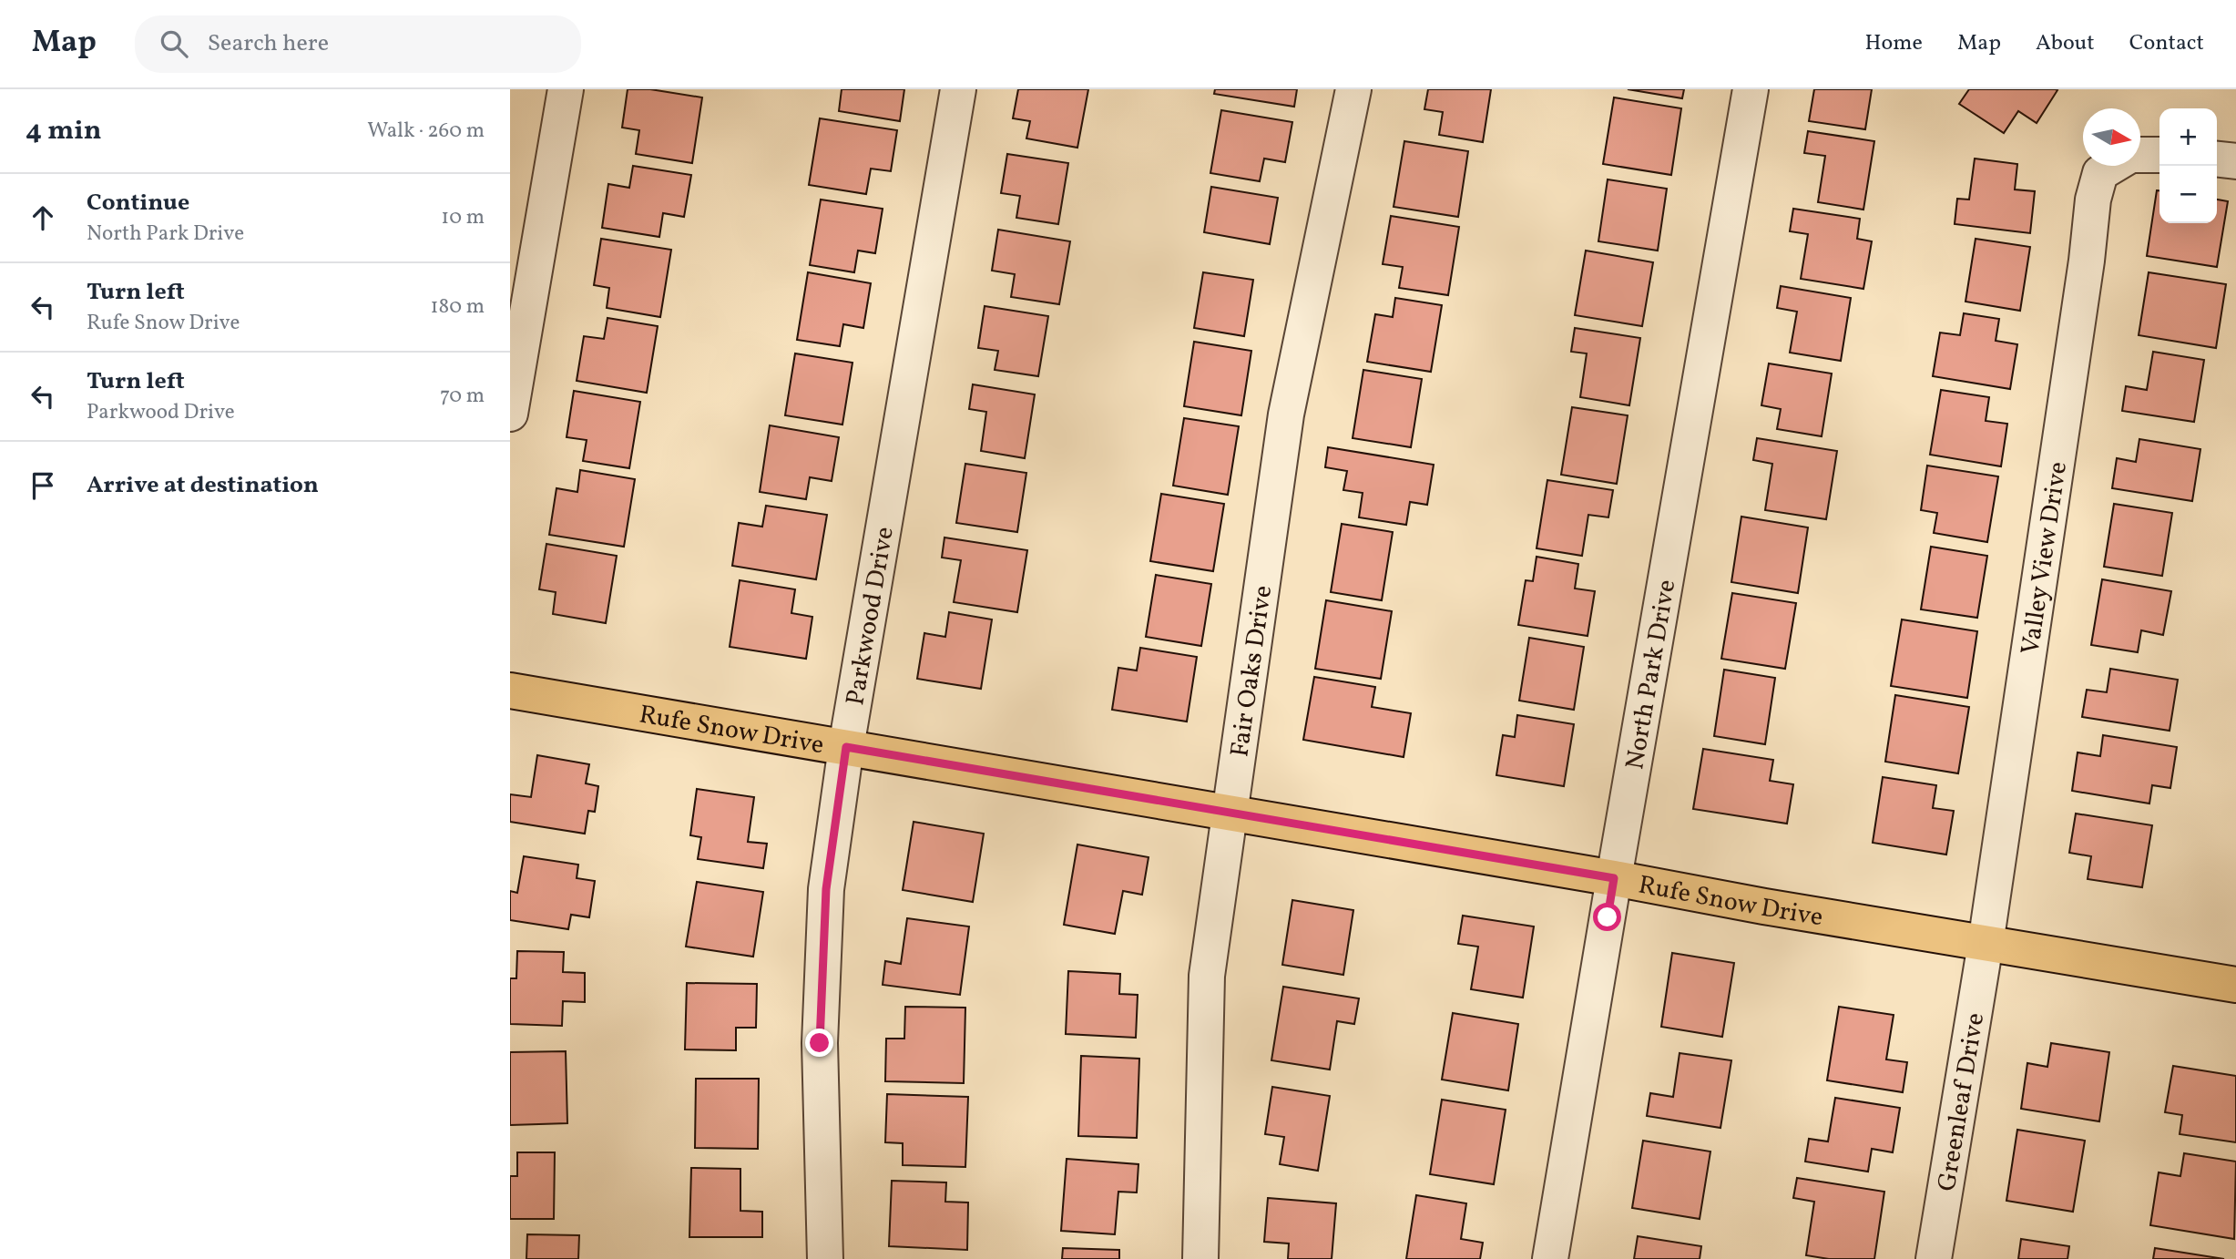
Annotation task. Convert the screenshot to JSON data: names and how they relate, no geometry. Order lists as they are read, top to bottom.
{
  "streets": {
    "main road": ["Rufe Snow Drive"],
    "street": [
      "Valley View Drive",
      "Parkwood Drive",
      "Fair Oaks Drive",
      "North Park Drive",
      "Greenleaf Drive"
    ]
  },
  "crossings": [
    ["Valley View Drive", "Rufe Snow Drive"],
    ["Valley View Drive", "Greenleaf Drive"],
    ["Parkwood Drive", "Rufe Snow Drive"],
    ["Fair Oaks Drive", "Rufe Snow Drive"],
    ["North Park Drive", "Rufe Snow Drive"],
    ["Rufe Snow Drive", "Greenleaf Drive"]
  ],
  "north": "right",
  "page": {
    "header": "Map",
    "search": "Search here",
    "nav": [
      "Home",
      "Map",
      "About",
      "Contact"
    ],
    "heading": ["4 min", "Walk · 260 m"],
    "map_buttons": ["+", "−"],
    "list": [
      ["Continue", "North Park Drive", "10 m"],
      ["Turn left", "Rufe Snow Drive", "180 m"],
      ["Turn left", "Parkwood Drive", "70 m"],
      "Arrive at destination"
    ]
  }
}
